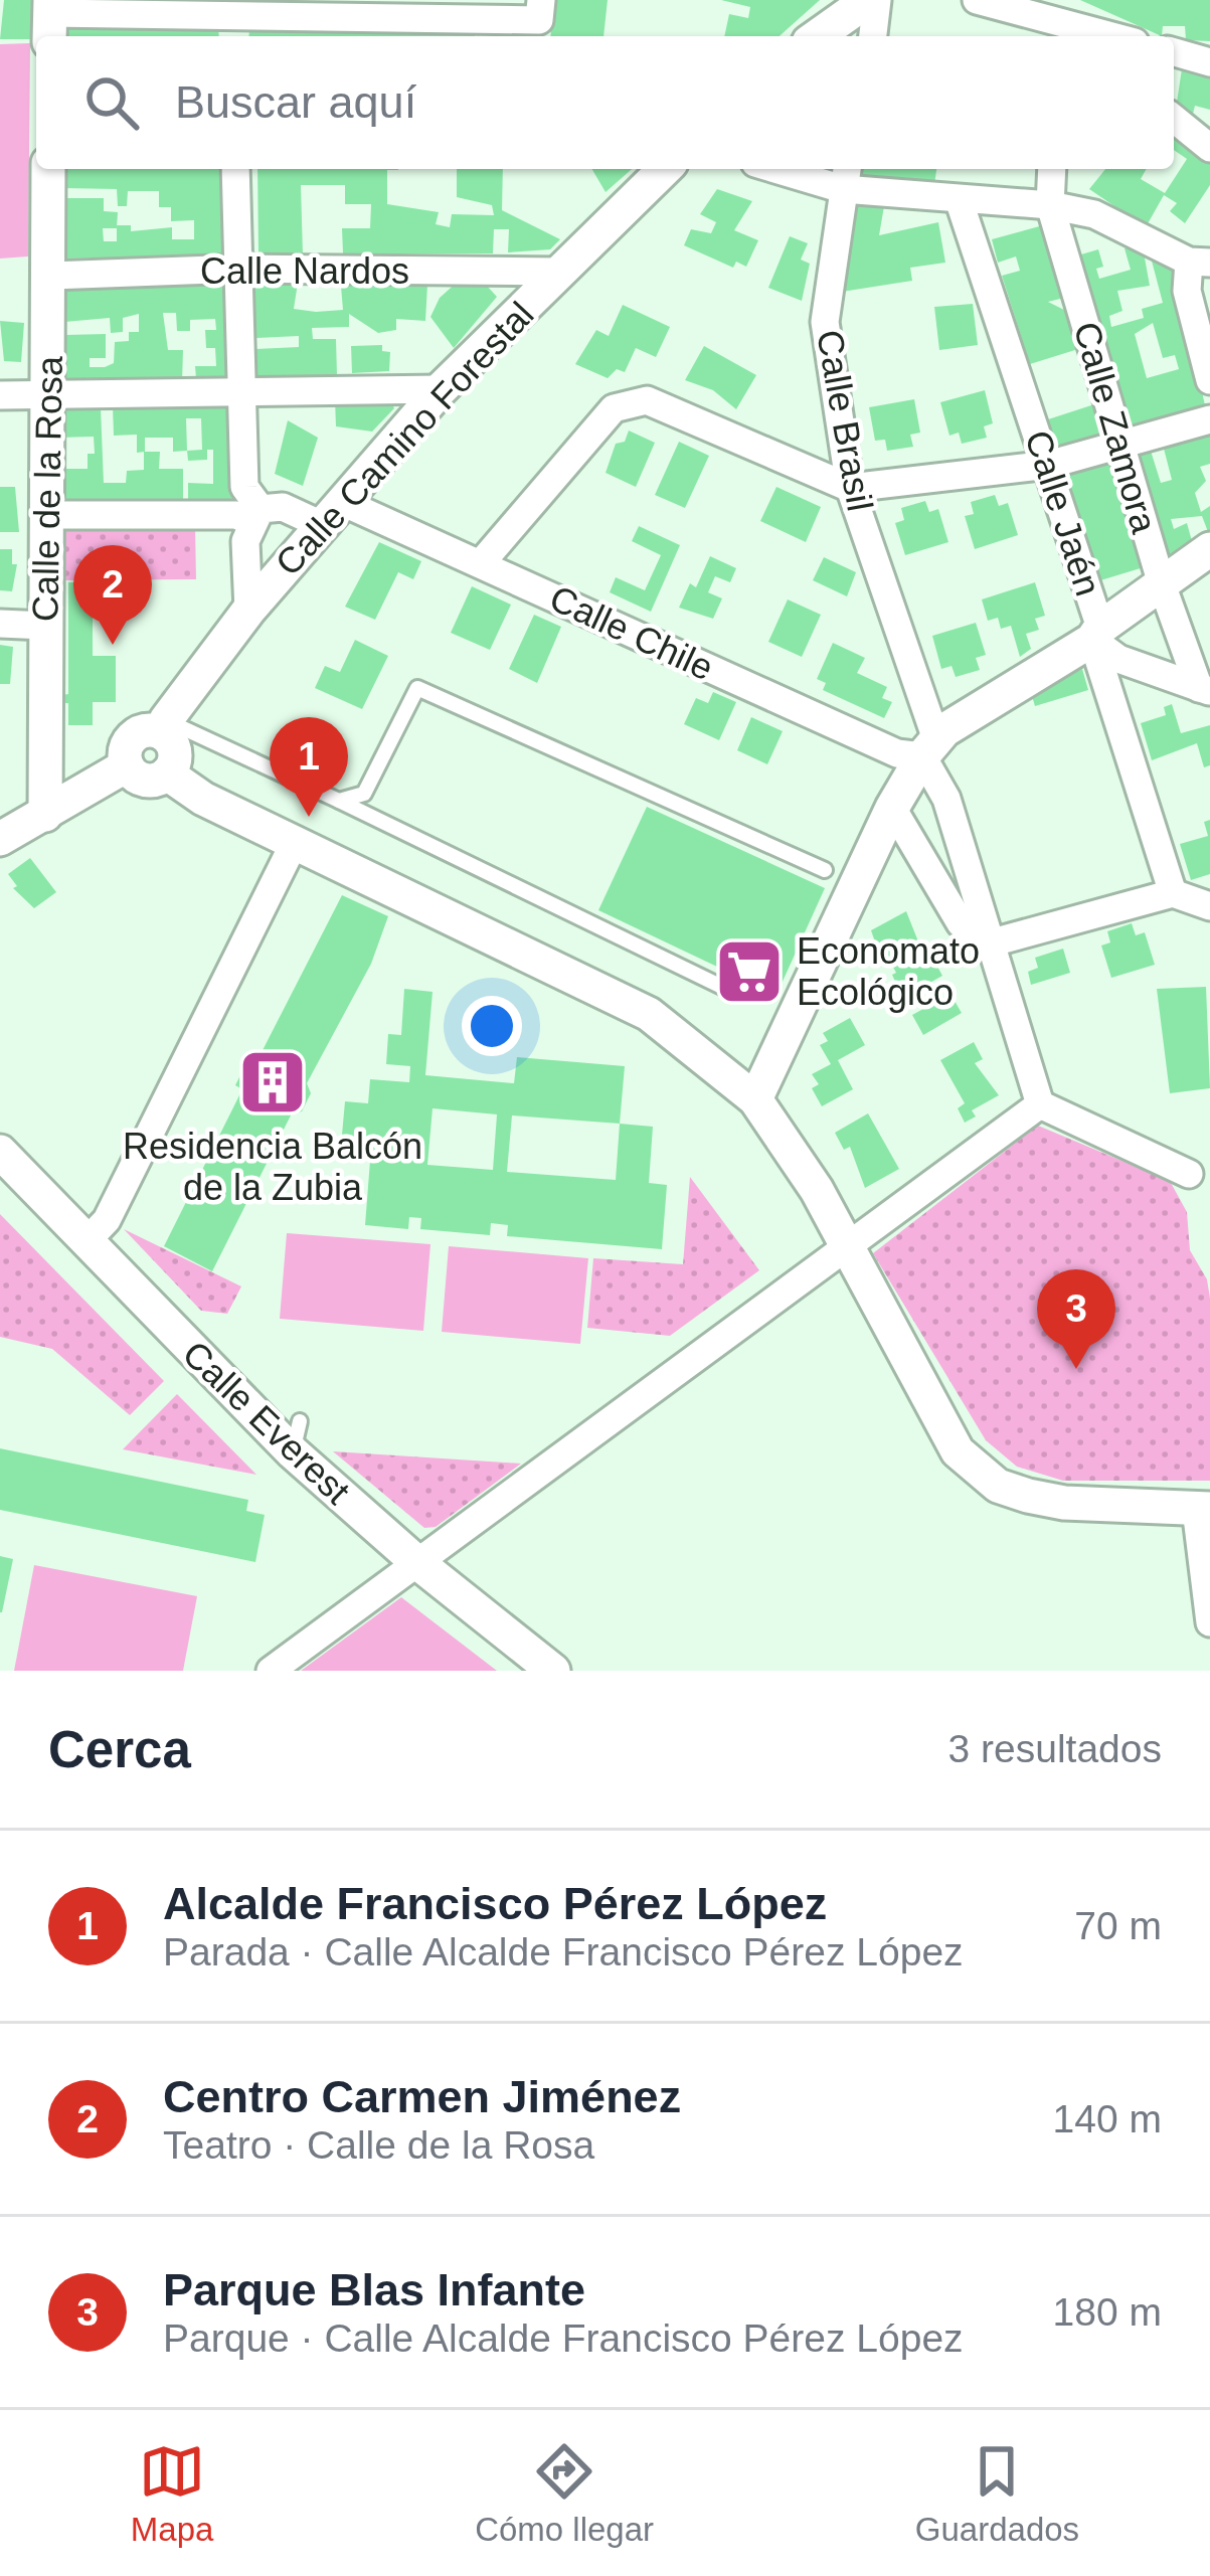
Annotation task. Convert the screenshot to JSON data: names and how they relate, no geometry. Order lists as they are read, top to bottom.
{
  "streets": {
    "street": [
      "Calle Nardos",
      "Calle Brasil",
      "Calle Zamora",
      "Calle Camino Forestal",
      "Calle de la Rosa",
      "Calle Jaén",
      "Calle Chile",
      "Calle Everest"
    ]
  },
  "crossings": [
    ["Calle Nardos", "Calle Camino Forestal"],
    ["Calle Nardos", "Calle de la Rosa"],
    ["Calle Brasil", "Calle Chile"],
    ["Calle Camino Forestal", "Calle Chile"],
    ["Calle de la Rosa", "Calle Chile"]
  ],
  "places": {
    "supermarket": ["Economato Ecológico"],
    "building": ["Residencia Balcón de la Zubia"]
  },
  "page": {
    "search": "Buscar aquí",
    "pins": ["2", "1", "3"],
    "heading": ["Cerca", "3 resultados"],
    "list": [
      {
        "mark": "1",
        "name": "Alcalde Francisco Pérez López",
        "note": "Parada · Calle Alcalde Francisco Pérez López",
        "value": "70 m"
      },
      {
        "mark": "2",
        "name": "Centro Carmen Jiménez",
        "note": "Teatro · Calle de la Rosa",
        "value": "140 m"
      },
      {
        "mark": "3",
        "name": "Parque Blas Infante",
        "note": "Parque · Calle Alcalde Francisco Pérez López",
        "value": "180 m"
      }
    ],
    "nav": ["Mapa", "Cómo llegar", "Guardados"]
  }
}
